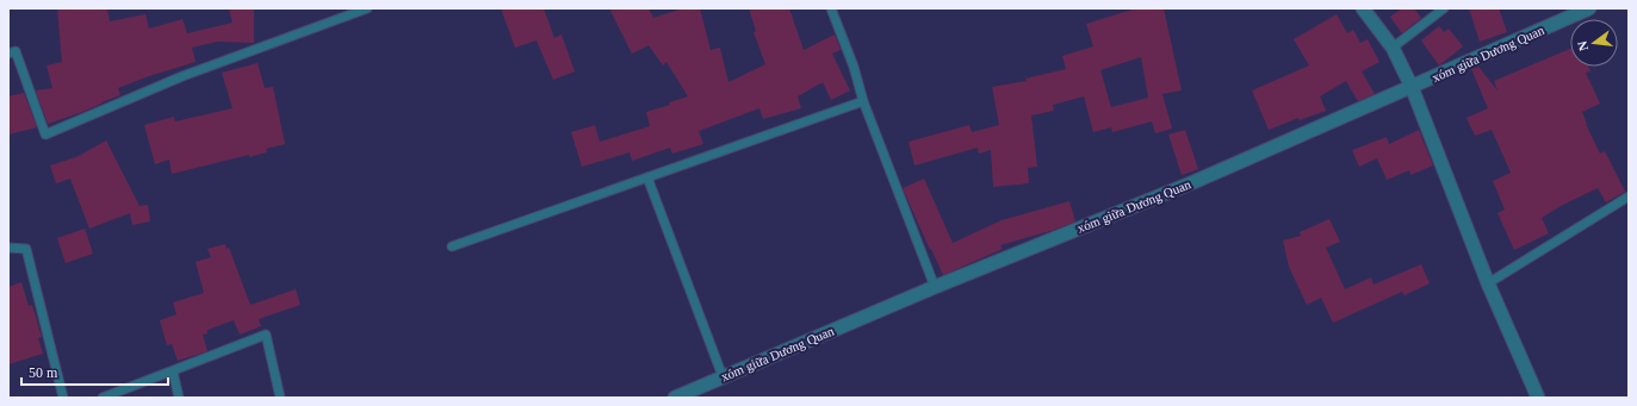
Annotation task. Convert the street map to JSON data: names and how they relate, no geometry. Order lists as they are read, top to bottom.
{
  "streets": {
    "street": ["xóm giữa Dương Quan"]
  },
  "scale_bar": "50 m",
  "north": "left"
}
